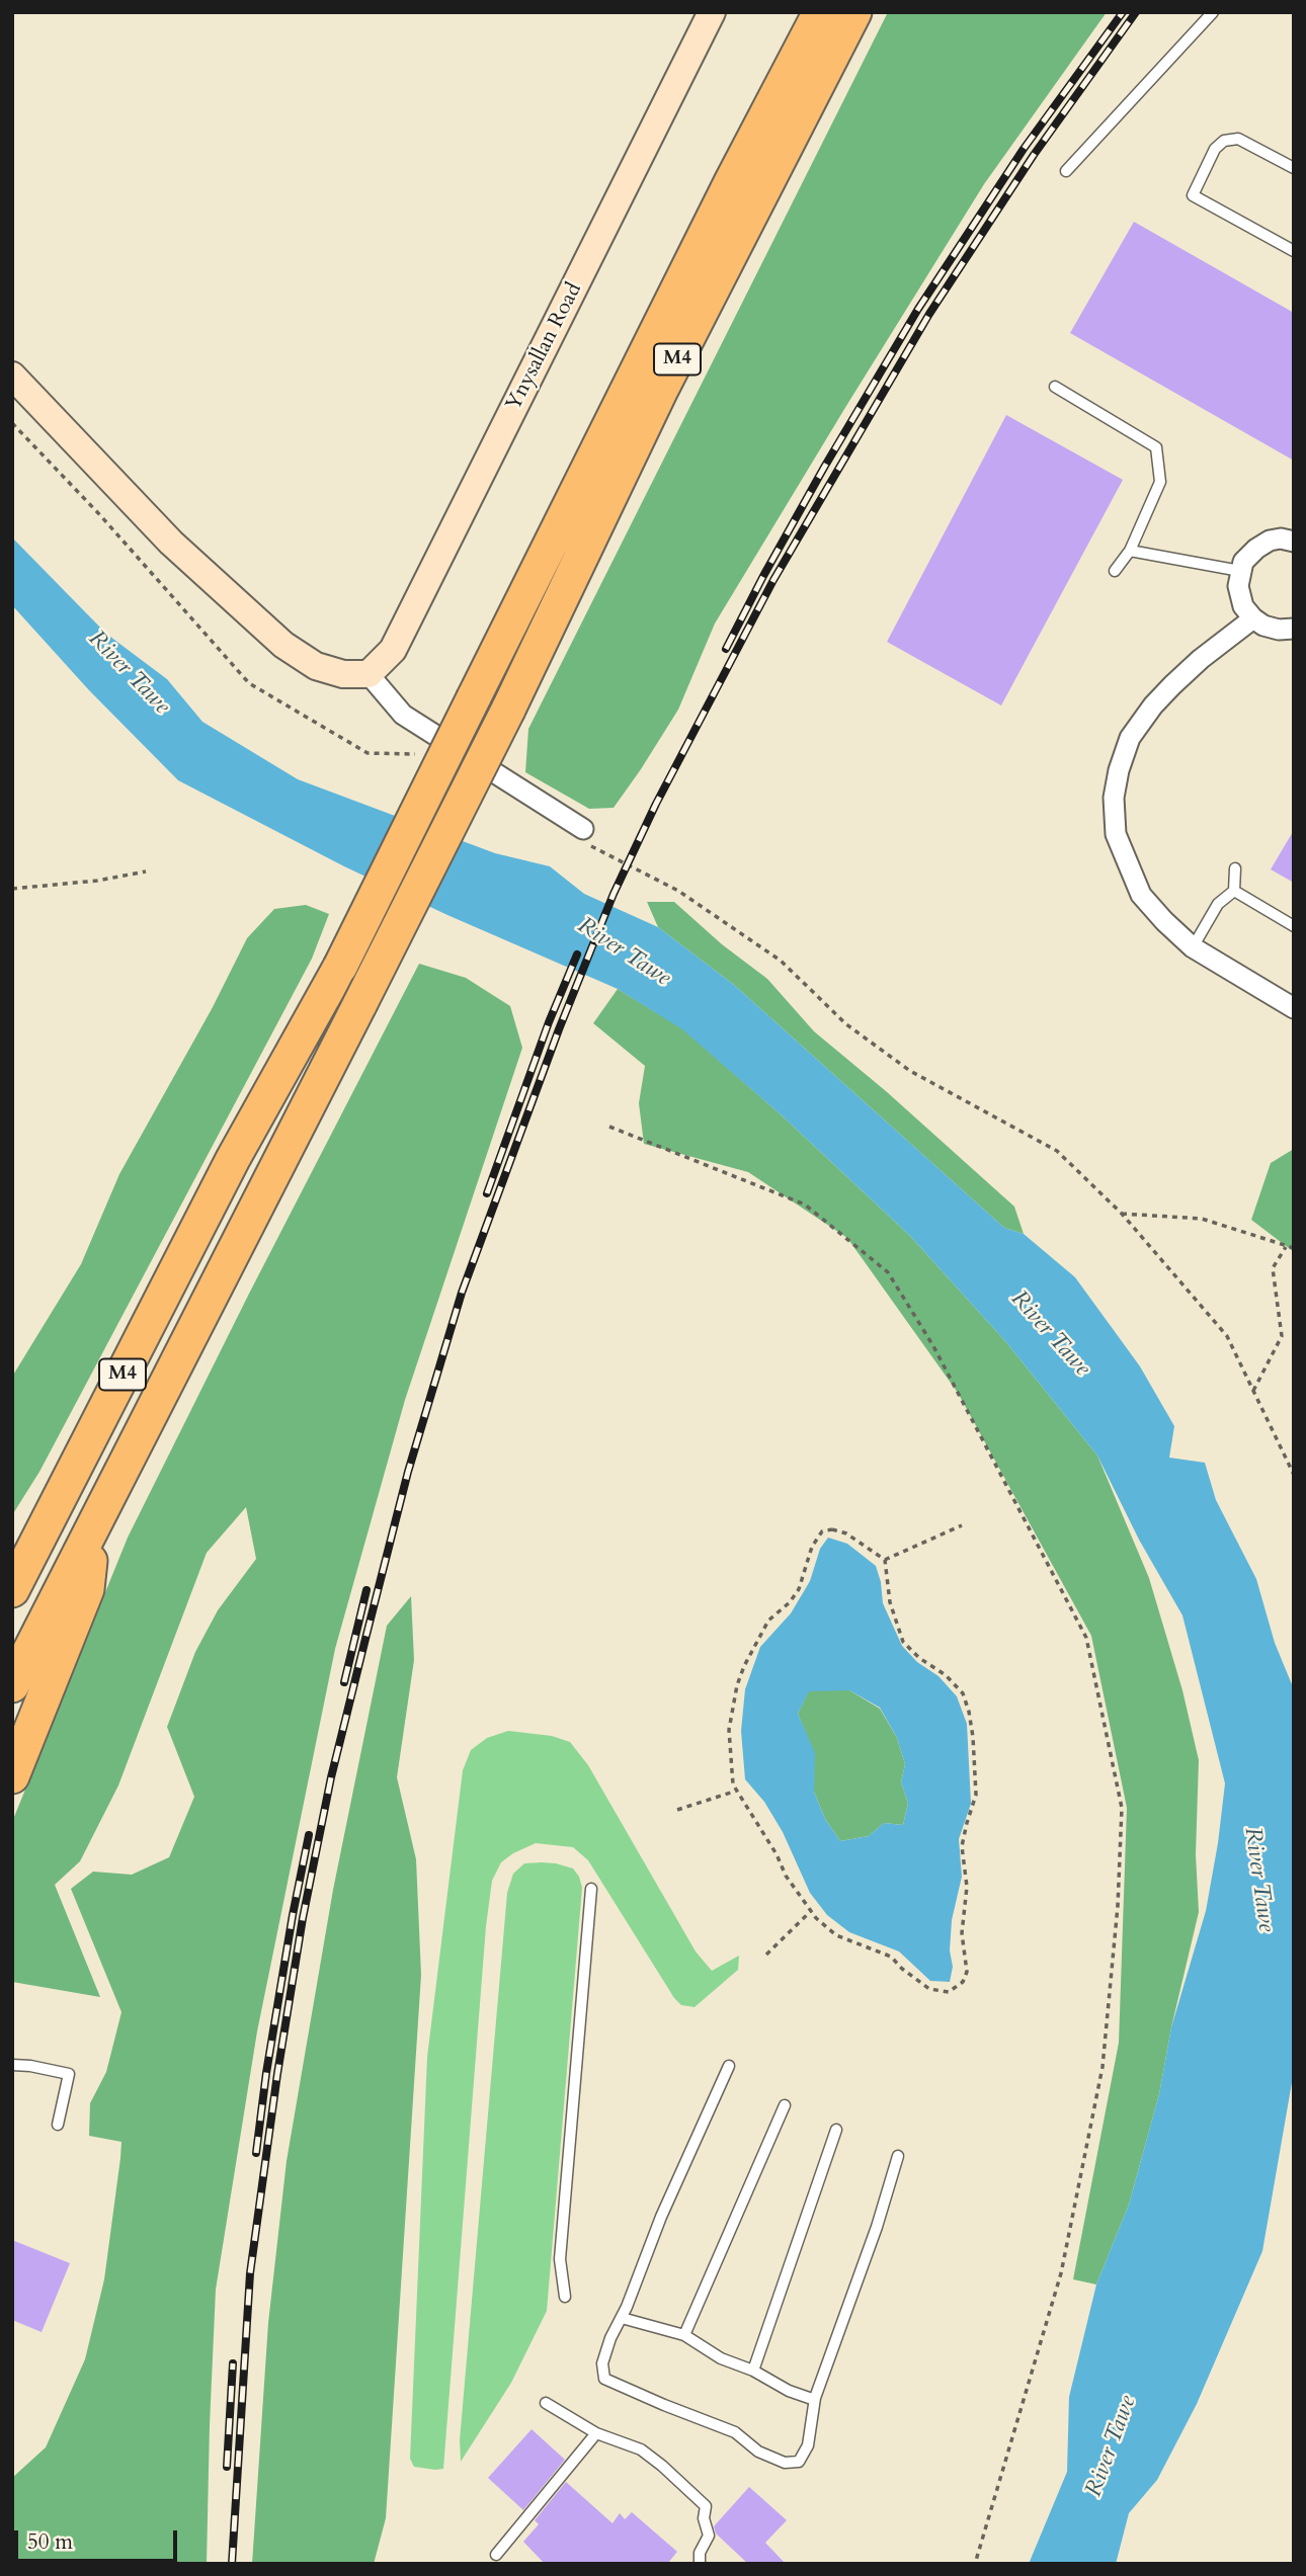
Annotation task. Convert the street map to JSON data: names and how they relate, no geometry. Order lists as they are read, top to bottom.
{
  "streets": {
    "highway": ["M4"],
    "street": ["Ynysallan Road"]
  },
  "water": ["River Tawe"],
  "scale_bar": "50 m"
}
